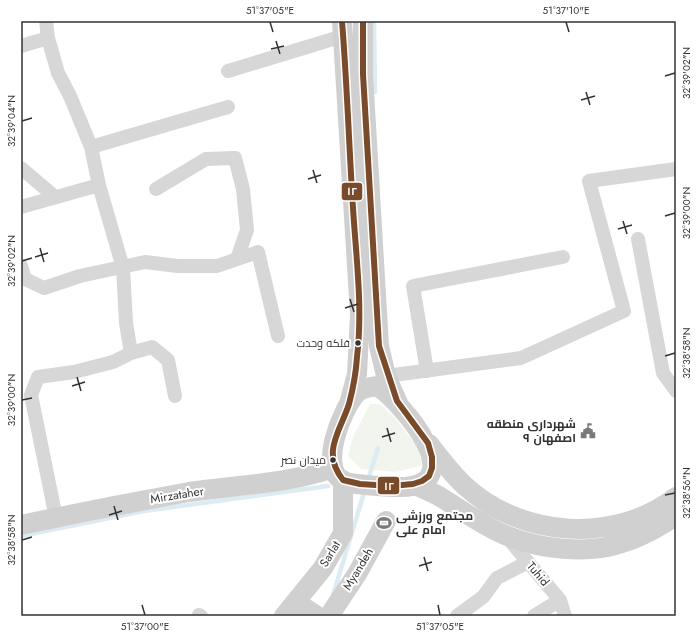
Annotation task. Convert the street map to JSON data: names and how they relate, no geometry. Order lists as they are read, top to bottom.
{
  "streets": {
    "main road": ["Mirzataher", "Sarlat", "Myandeh"],
    "street": ["Tuhid"]
  },
  "crossings": [
    ["Mirzataher", "Sarlat"],
    ["Sarlat", "Myandeh"]
  ],
  "places": {
    "other": ["فلکه وحدت", "میدان نصر"],
    "public building": ["شهرداری منطقه ۹ اصفهان"],
    "sports": ["مجتمع ورزشی امام علی"]
  },
  "lines": ["transit line ۱۲"],
  "coordinates": [
    "51°37'05\"E",
    "51°37'10\"E",
    "32°39'02\"N",
    "32°39'04\"N",
    "32°39'00\"N",
    "32°38'58\"N",
    "32°38'56\"N",
    "51°37'00\"E"
  ]
}
